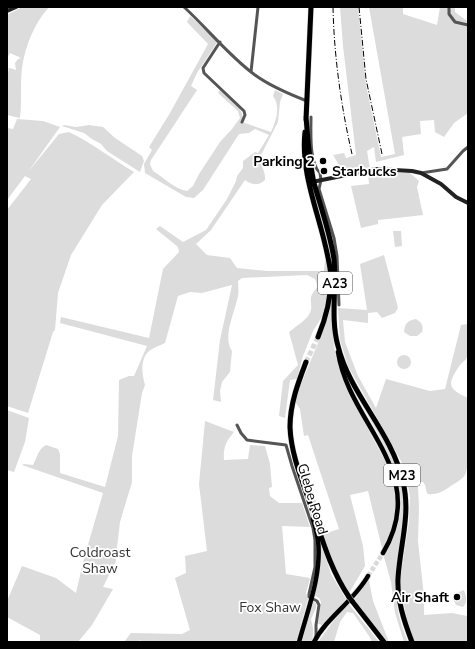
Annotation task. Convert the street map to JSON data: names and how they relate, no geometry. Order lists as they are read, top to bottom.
{
  "streets": {
    "highway": ["A23", "M23"],
    "street": ["Glebe Road"]
  },
  "crossings": [
    ["A23", "M23"]
  ],
  "parks": ["Coldroast Shaw", "Fox Shaw"],
  "places": ["Parking 2", "Starbucks", "Air Shaft"]
}
